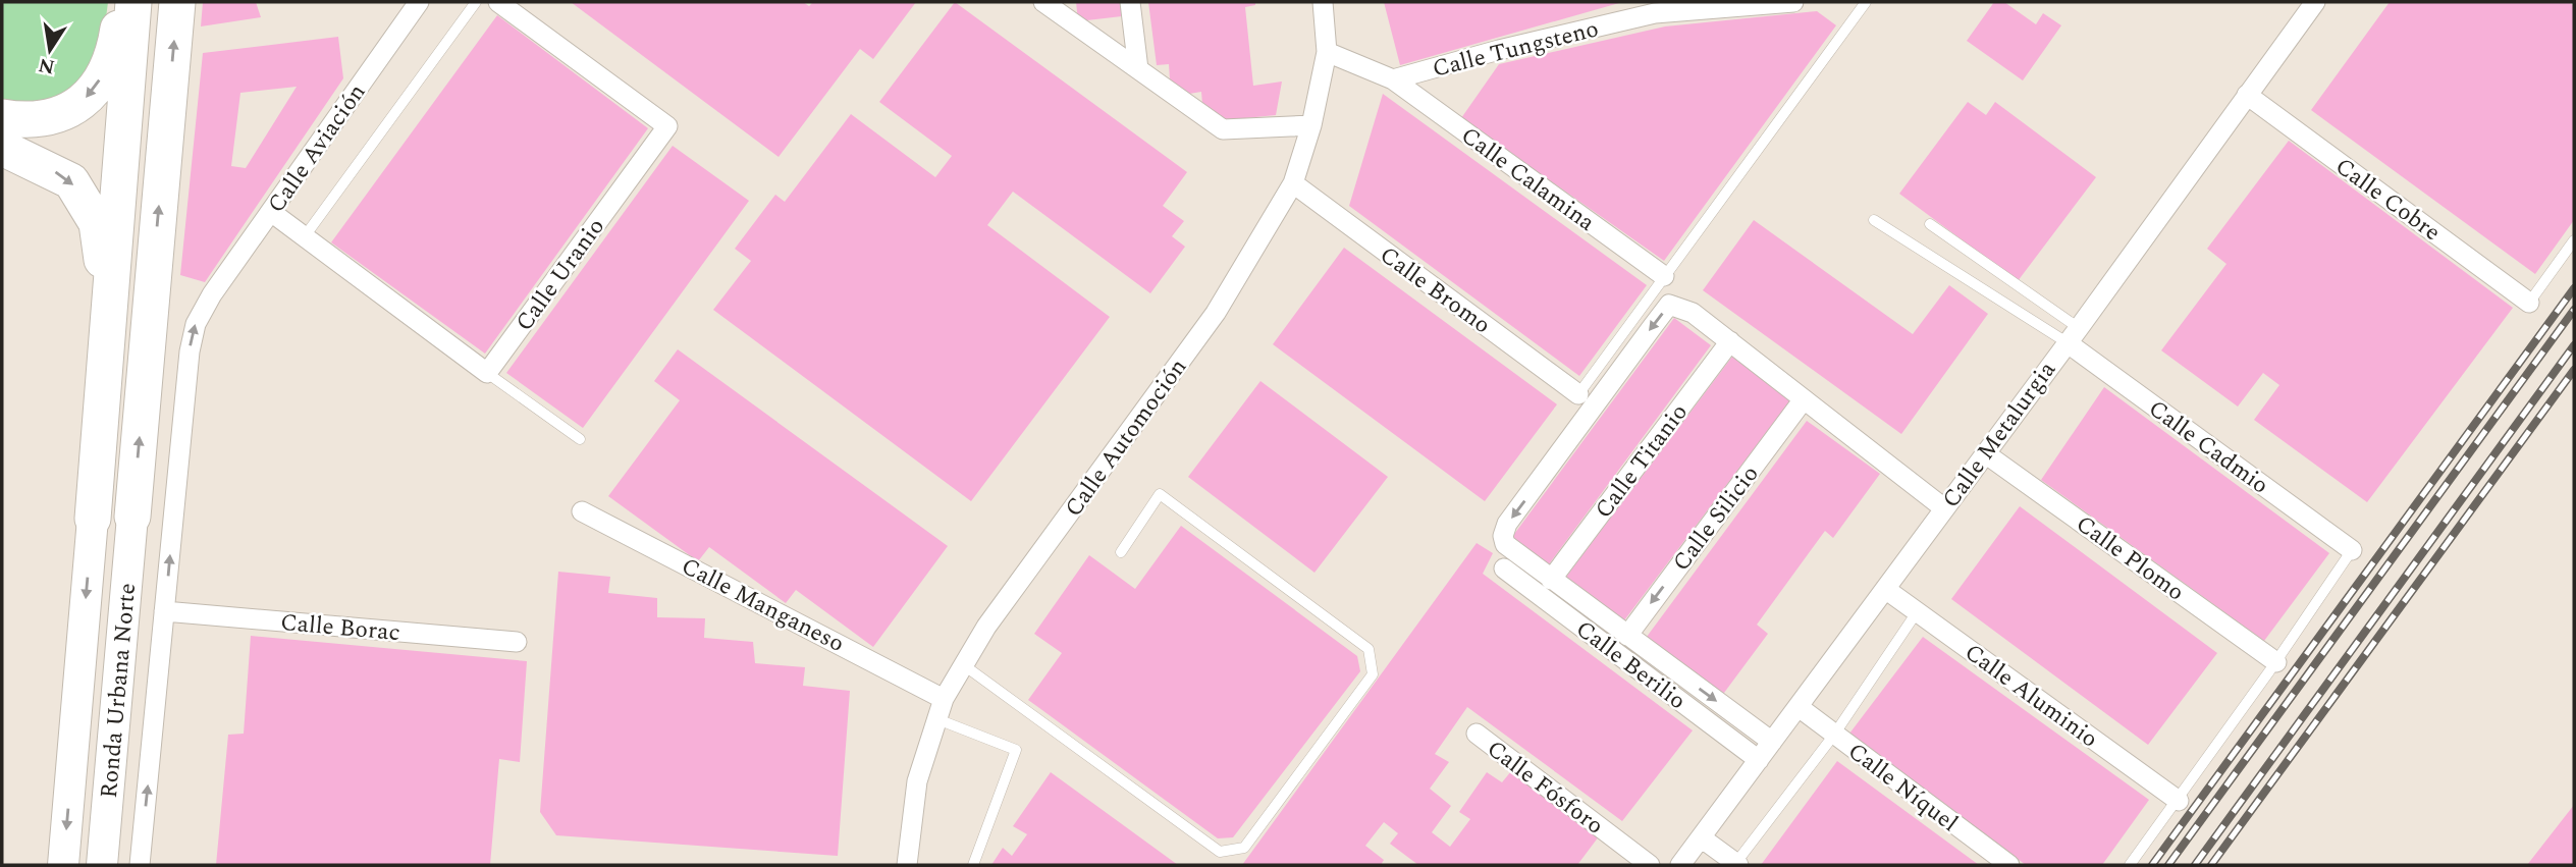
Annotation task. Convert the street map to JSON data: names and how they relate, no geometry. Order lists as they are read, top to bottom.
{
  "streets": {
    "main road": ["Ronda Urbana Norte"],
    "street": [
      "Calle Tungsteno",
      "Calle Aviación",
      "Calle Calamina",
      "Calle Cobre",
      "Calle Uranio",
      "Calle Bromo",
      "Calle Metalurgia",
      "Calle Automoción",
      "Calle Cadmio",
      "Calle Titanio",
      "Calle Silicio",
      "Calle Plomo",
      "Calle Manganeso",
      "Calle Borac",
      "Calle Berilio",
      "Calle Aluminio",
      "Calle Fósforo",
      "Calle Níquel"
    ]
  },
  "crossings": [
    ["Calle Tungsteno", "Calle Calamina"],
    ["Calle Aviación", "Calle Borac"],
    ["Calle Cobre", "Calle Metalurgia"],
    ["Calle Bromo", "Calle Automoción"],
    ["Calle Metalurgia", "Calle Cadmio"],
    ["Calle Metalurgia", "Calle Plomo"],
    ["Calle Metalurgia", "Calle Berilio"],
    ["Calle Metalurgia", "Calle Aluminio"],
    ["Calle Metalurgia", "Calle Níquel"],
    ["Calle Automoción", "Calle Manganeso"]
  ],
  "one_way": ["Calle Aviación", "Calle Silicio"],
  "north": "bottom"
}
